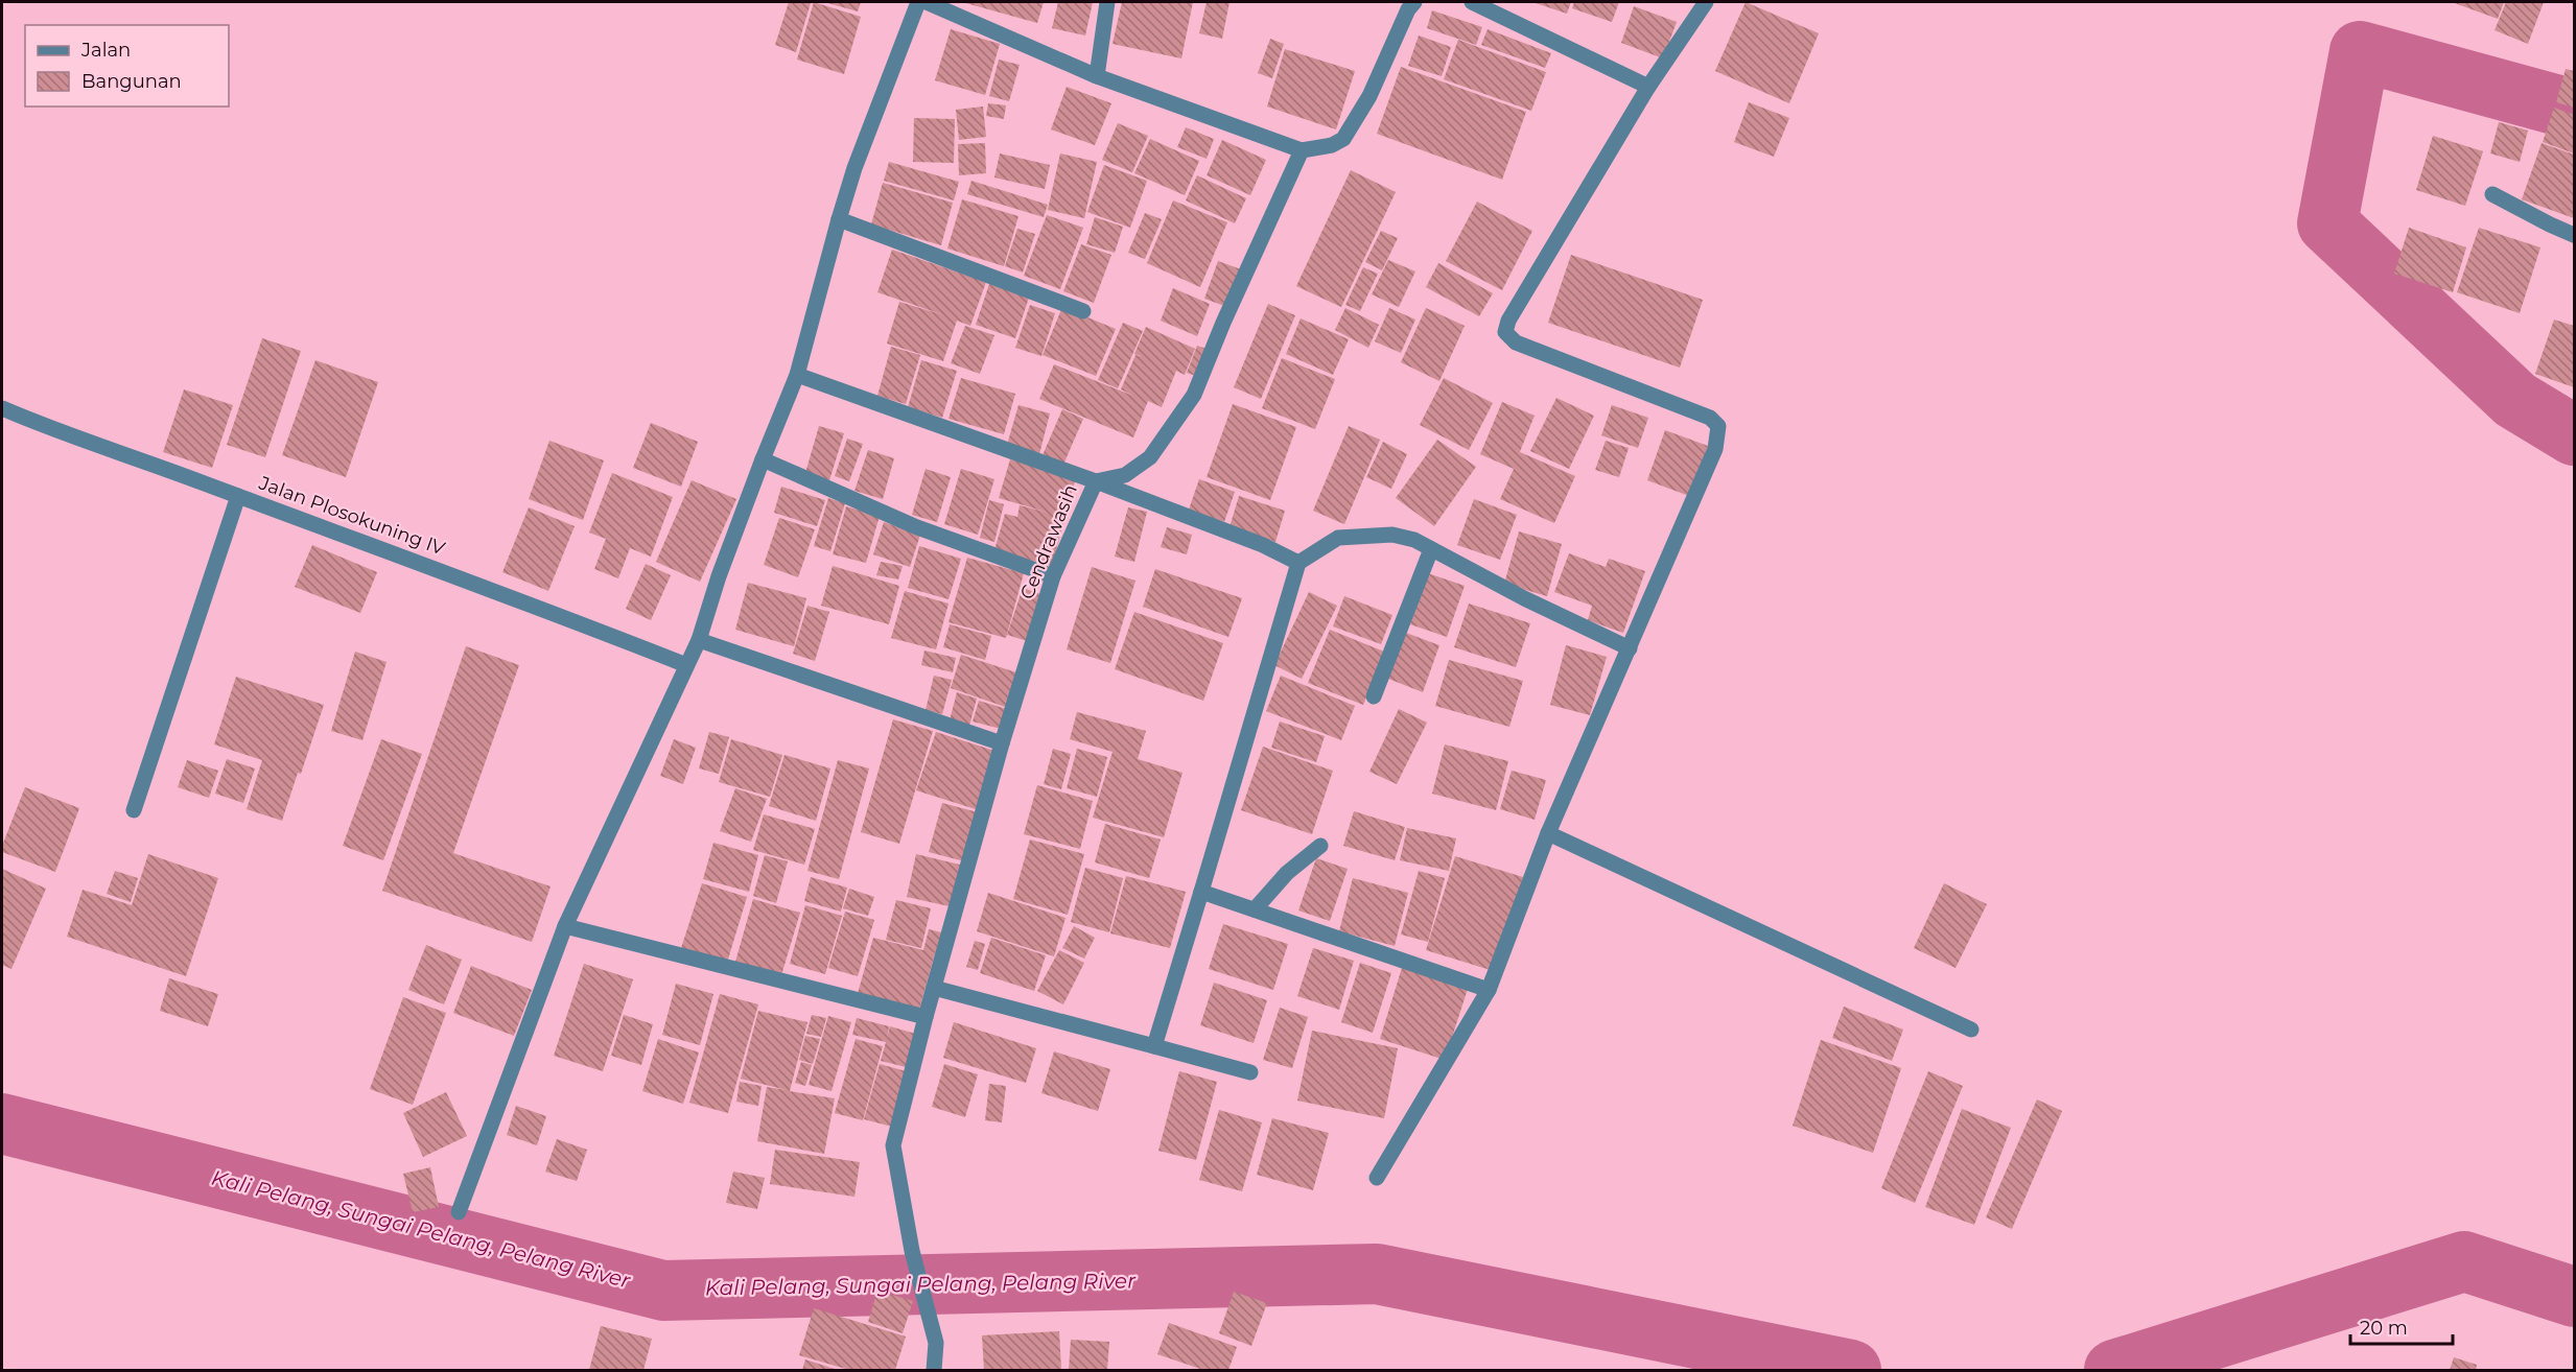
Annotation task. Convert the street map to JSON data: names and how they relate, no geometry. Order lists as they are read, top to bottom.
{
  "streets": {
    "street": ["Jalan Plosokuning IV", "Cendrawasih"]
  },
  "water": ["Kali Pelang, Sungai Pelang, Pelang River"],
  "legend": ["Jalan", "Bangunan"],
  "scale_bar": "20 m"
}
